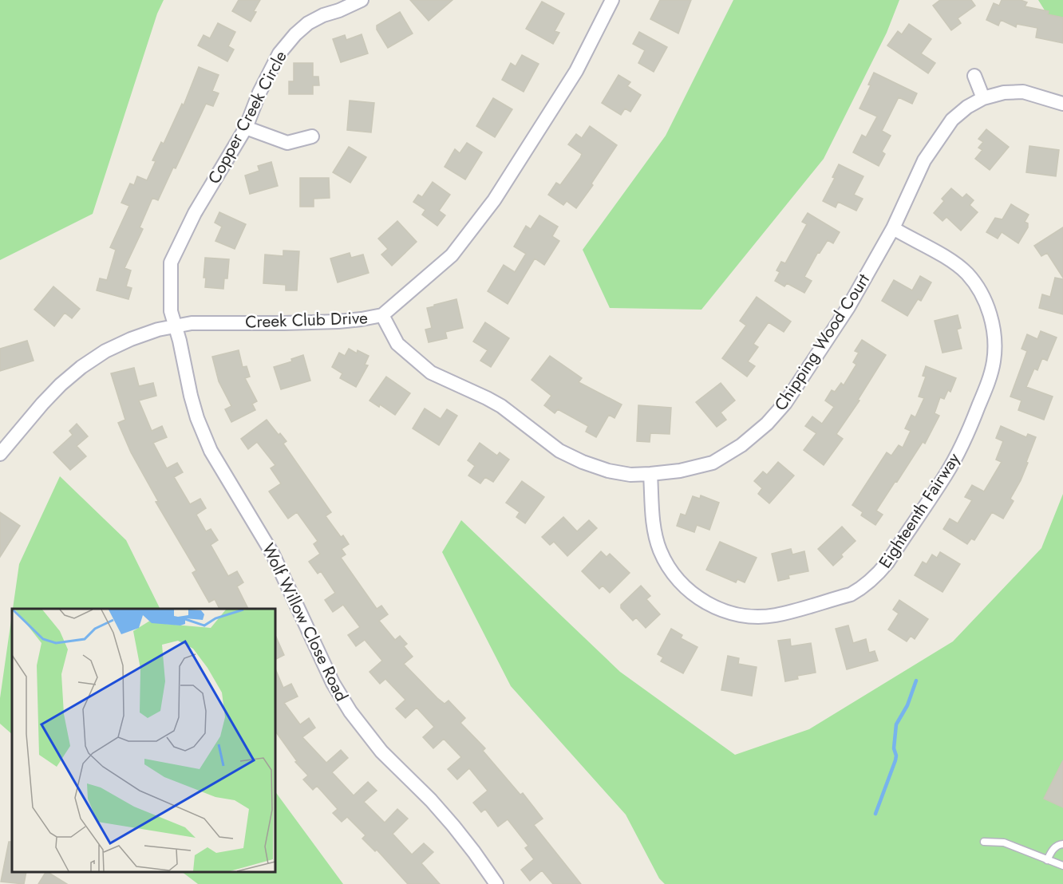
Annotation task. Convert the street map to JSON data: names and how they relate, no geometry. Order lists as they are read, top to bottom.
{
  "streets": {
    "street": [
      "Copper Creek Circle",
      "Creek Club Drive",
      "Chipping Wood Court",
      "Eighteenth Fairway",
      "Wolf Willow Close Road"
    ]
  },
  "crossings": [
    ["Copper Creek Circle", "Creek Club Drive"],
    ["Copper Creek Circle", "Wolf Willow Close Road"],
    ["Creek Club Drive", "Chipping Wood Court"],
    ["Creek Club Drive", "Wolf Willow Close Road"],
    ["Chipping Wood Court", "Eighteenth Fairway"]
  ]
}
